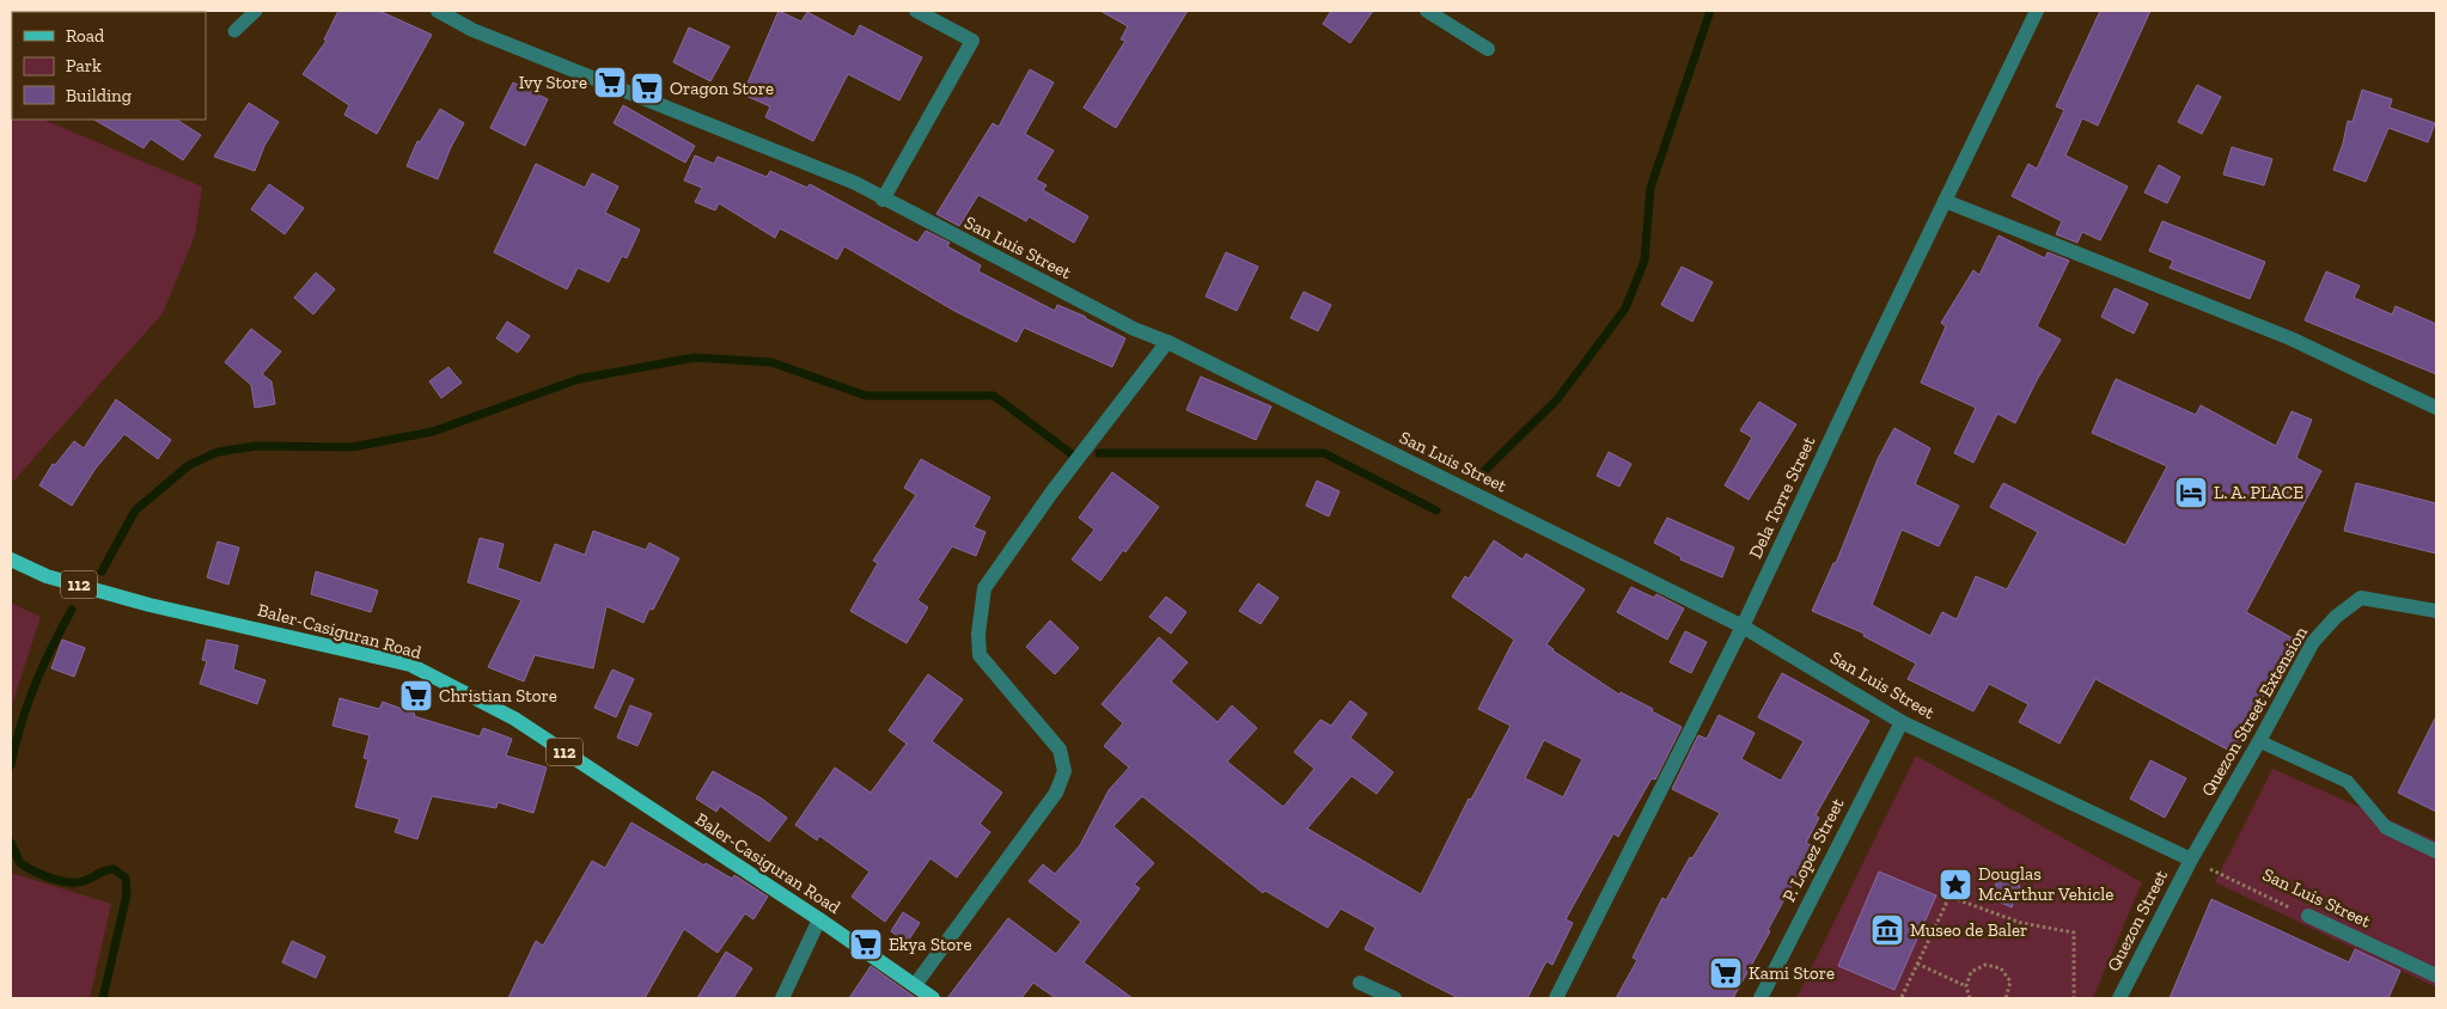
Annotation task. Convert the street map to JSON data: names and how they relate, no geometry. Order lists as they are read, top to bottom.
{
  "streets": {
    "main road": ["112", "Baler-Casiguran Road"],
    "street": [
      "San Luis Street",
      "Dela Torre Street",
      "Quezon Street Extension",
      "P. Lopez Street",
      "Quezon Street"
    ]
  },
  "crossings": [
    ["San Luis Street", "Dela Torre Street"],
    ["San Luis Street", "Quezon Street Extension"],
    ["San Luis Street", "P. Lopez Street"],
    ["San Luis Street", "Quezon Street"],
    ["Quezon Street Extension", "Quezon Street"]
  ],
  "places": {
    "supermarket": [
      "Ivy Store",
      "Oragon Store",
      "Christian Store",
      "Ekya Store",
      "Kami Store"
    ],
    "hotel": ["L. A. PLACE"],
    "place": ["Douglas McArthur Vehicle"],
    "museum": ["Museo de Baler"]
  },
  "legend": ["Road", "Park", "Building"]
}
